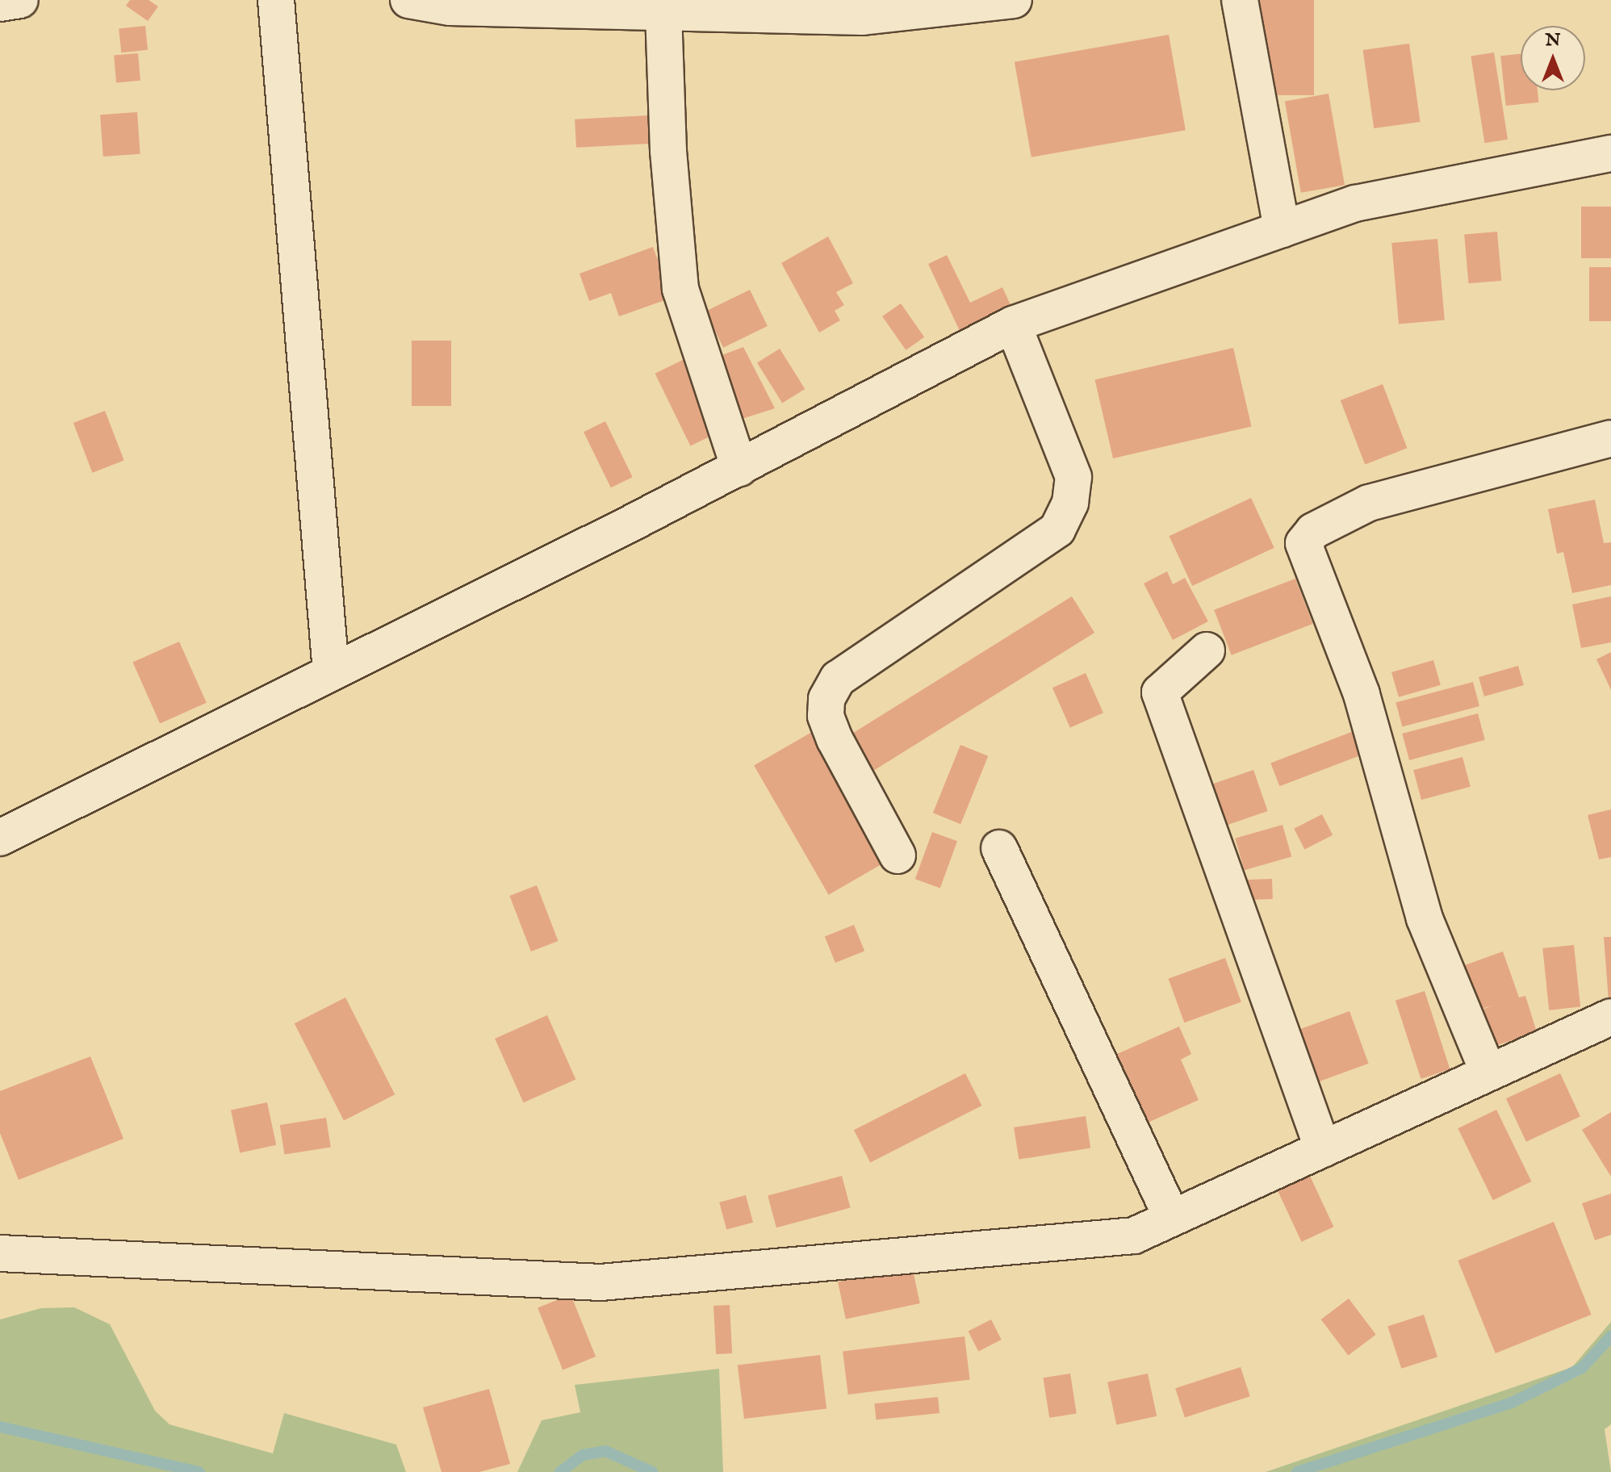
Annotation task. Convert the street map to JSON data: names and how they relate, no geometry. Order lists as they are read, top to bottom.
{
  "north": "top"
}
